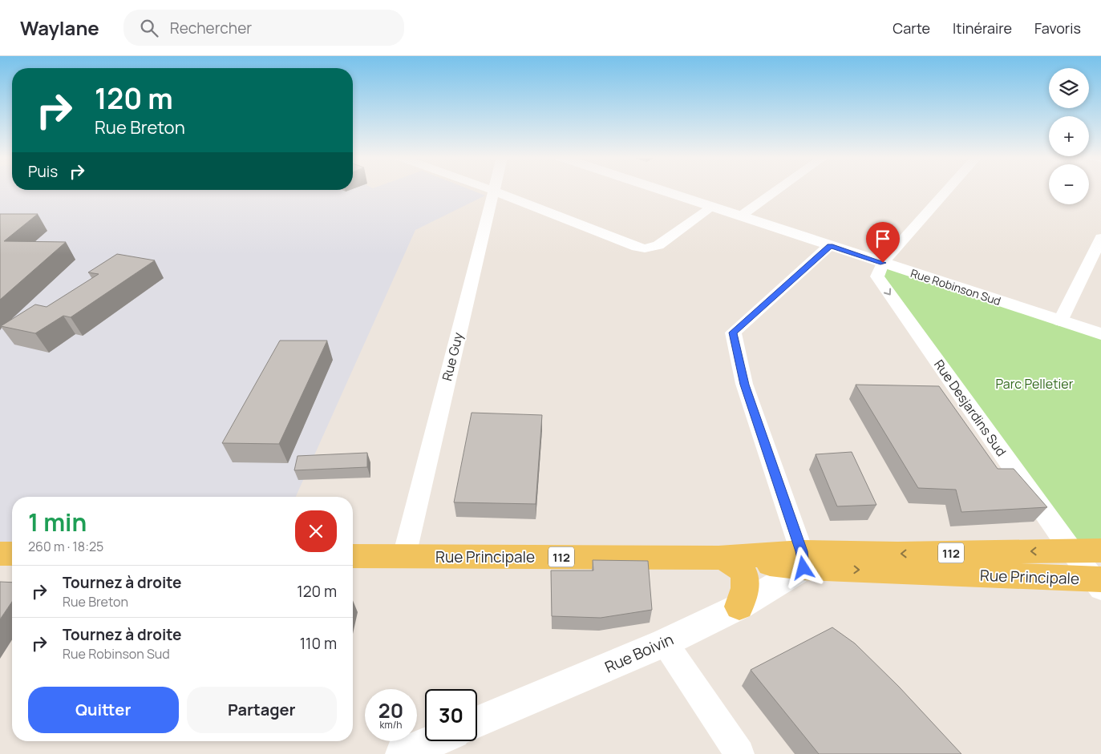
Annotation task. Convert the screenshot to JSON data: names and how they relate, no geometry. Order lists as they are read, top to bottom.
{
  "streets": {
    "main road": ["112", "Rue Principale"],
    "street": [
      "Rue Robinson Sud",
      "Rue Guy",
      "Rue Desjardins Sud",
      "Rue Boivin"
    ]
  },
  "crossings": [
    ["Rue Robinson Sud", "Rue Desjardins Sud"],
    ["Rue Guy", "Rue Principale"],
    ["Rue Desjardins Sud", "Rue Principale"],
    ["Rue Principale", "Rue Boivin"]
  ],
  "one_way": ["Rue Desjardins Sud"],
  "parks": ["Parc Pelletier"],
  "page": {
    "header": "Waylane",
    "search": "Rechercher",
    "nav": ["Carte", "Itinéraire", "Favoris"],
    "map_buttons": ["+", "−"],
    "turn": ["120 m", "Rue Breton"],
    "then": "Puis",
    "heading": ["1 min", "260 m · 18:25"],
    "list": [
      {
        "name": "Tournez à droite",
        "note": "Rue Breton",
        "value": "120 m"
      },
      {
        "name": "Tournez à droite",
        "note": "Rue Robinson Sud",
        "value": "110 m"
      }
    ],
    "buttons": ["Quitter", "Partager"],
    "speed": "20 km/h",
    "limit": "30"
  }
}
